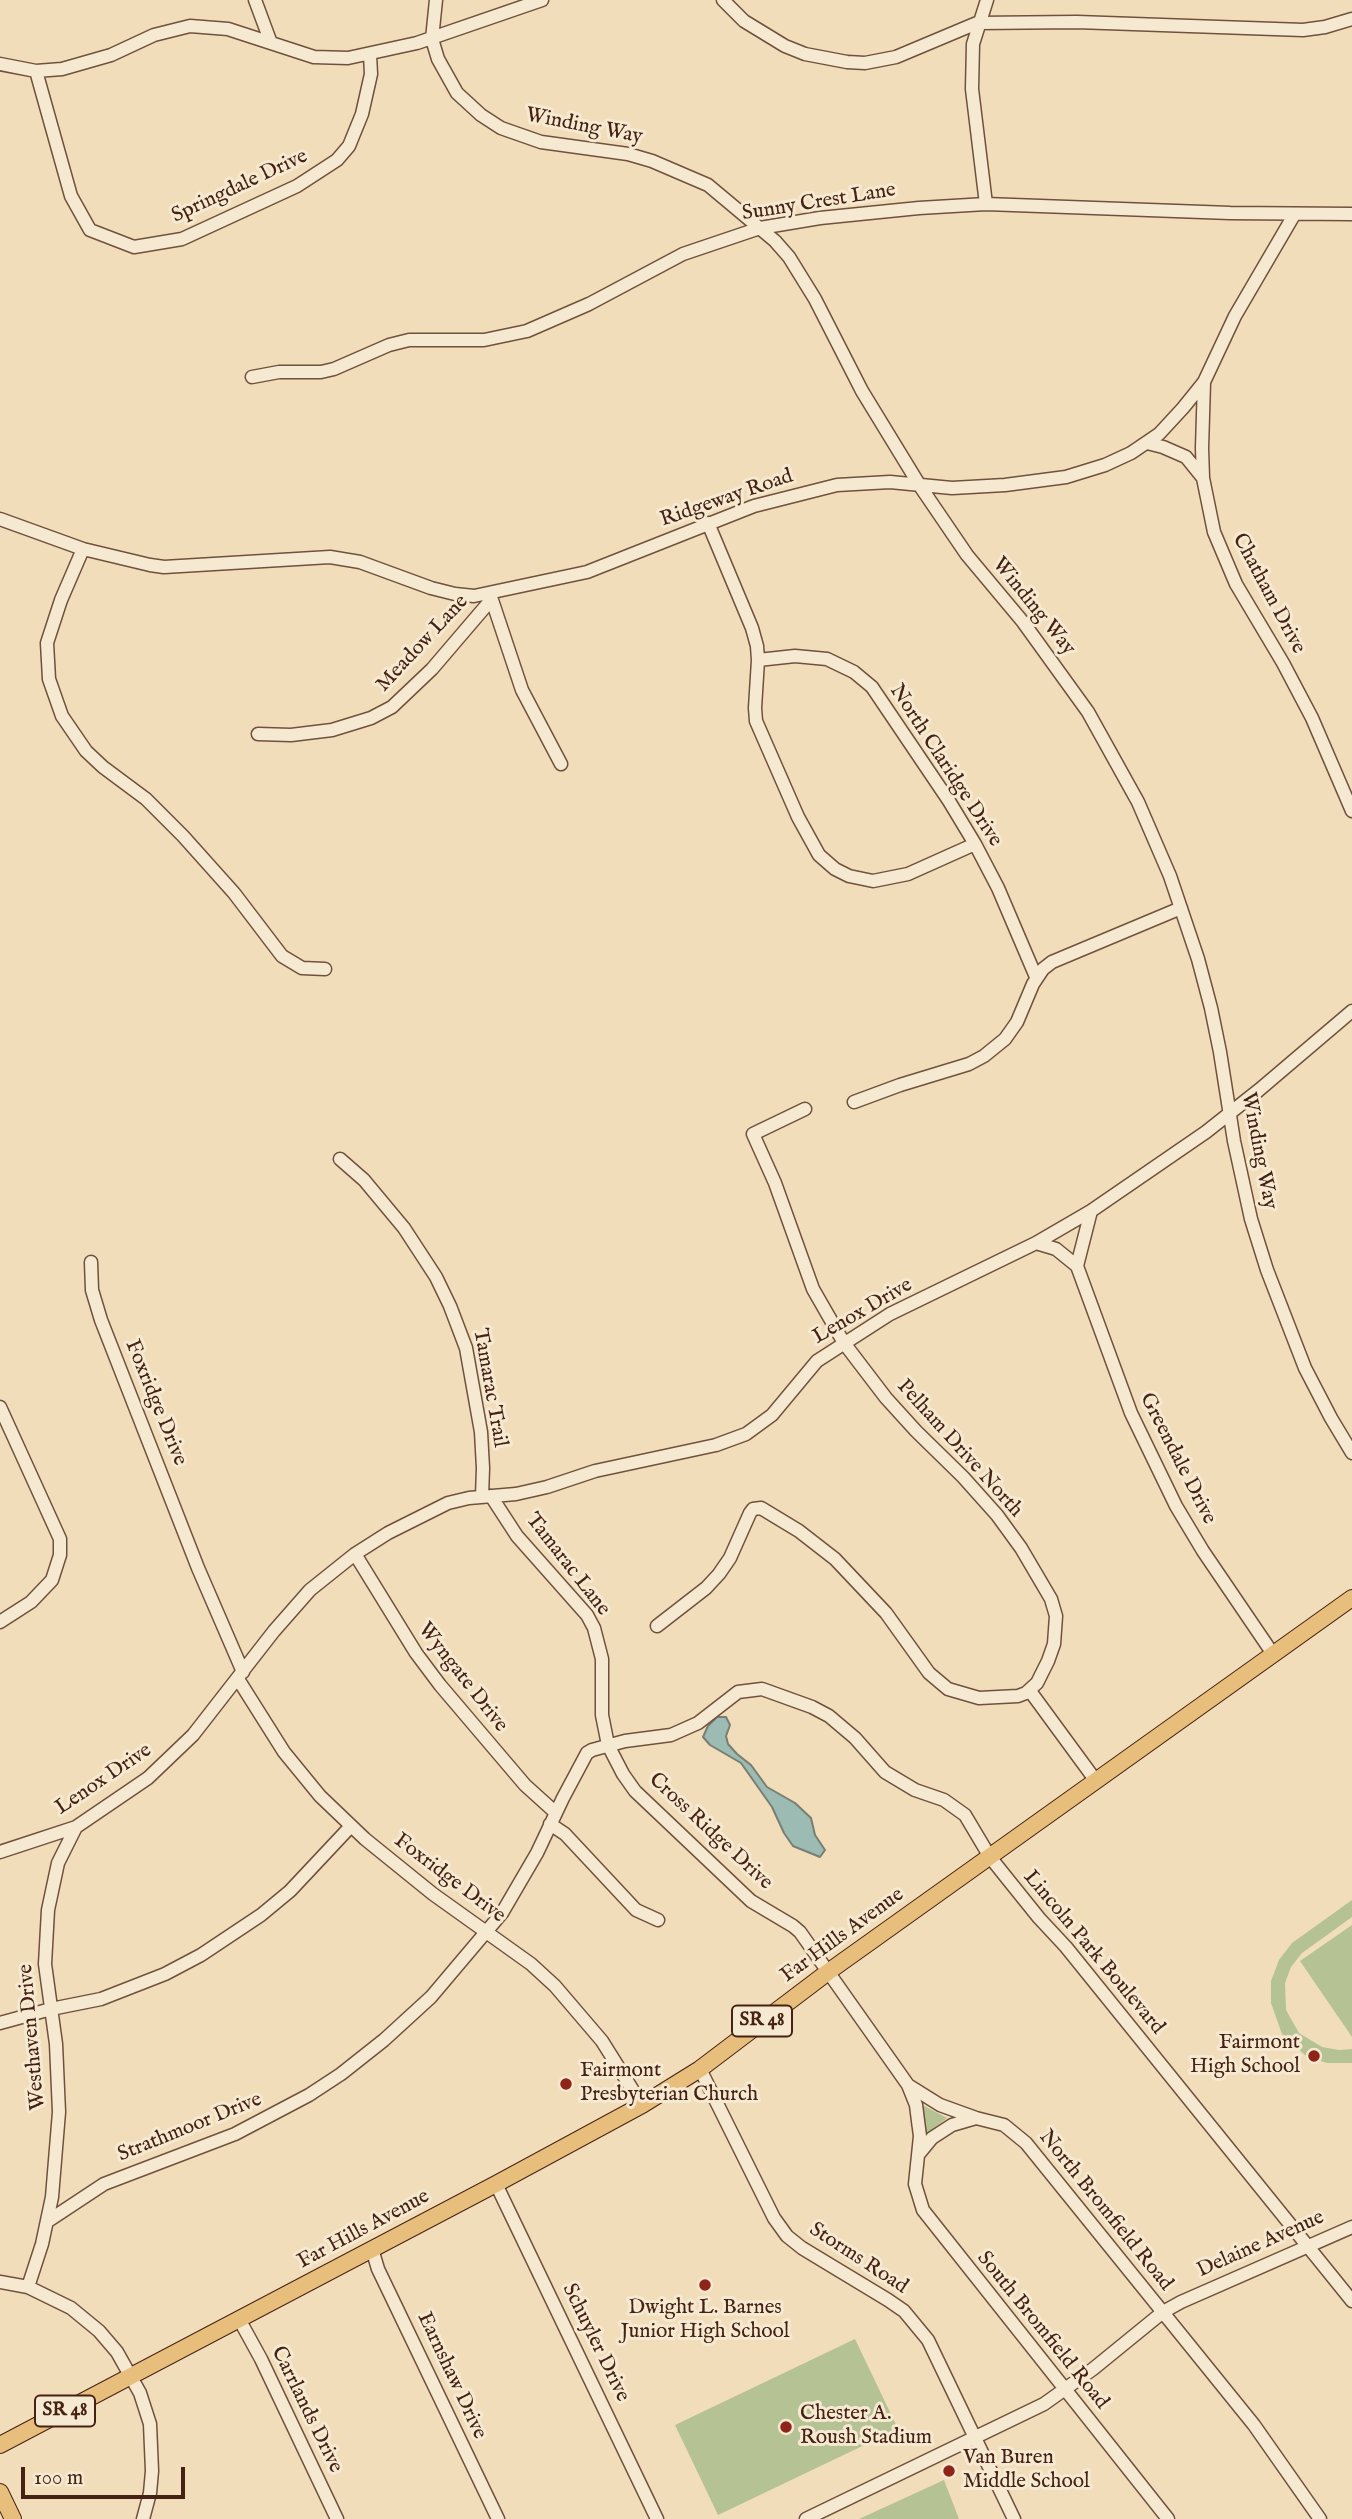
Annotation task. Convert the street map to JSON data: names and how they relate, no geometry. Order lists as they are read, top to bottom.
{
  "streets": {
    "main road": ["Far Hills Avenue", "SR 48"],
    "street": [
      "Winding Way",
      "Springdale Drive",
      "Sunny Crest Lane",
      "Ridgeway Road",
      "Chatham Drive",
      "Meadow Lane",
      "North Claridge Drive",
      "Lenox Drive",
      "Tamarac Trail",
      "Foxridge Drive",
      "Pelham Drive North",
      "Greendale Drive",
      "Tamarac Lane",
      "Wyngate Drive",
      "Cross Ridge Drive",
      "Lincoln Park Boulevard",
      "Westhaven Drive",
      "Strathmoor Drive",
      "North Bromfield Road",
      "Delaine Avenue",
      "Storms Road",
      "South Bromfield Road",
      "Schuyler Drive",
      "Earnshaw Drive",
      "Carrlands Drive"
    ]
  },
  "crossings": [
    ["Winding Way", "Sunny Crest Lane"],
    ["Winding Way", "Ridgeway Road"],
    ["Winding Way", "Lenox Drive"],
    ["Sunny Crest Lane", "Ridgeway Road"],
    ["Ridgeway Road", "Chatham Drive"],
    ["Ridgeway Road", "Meadow Lane"],
    ["Lenox Drive", "Tamarac Trail"],
    ["Lenox Drive", "Foxridge Drive"],
    ["Lenox Drive", "Pelham Drive North"],
    ["Lenox Drive", "Tamarac Lane"],
    ["Lenox Drive", "Wyngate Drive"],
    ["Lenox Drive", "Westhaven Drive"],
    ["Tamarac Trail", "Tamarac Lane"],
    ["Foxridge Drive", "Far Hills Avenue"],
    ["Foxridge Drive", "Strathmoor Drive"],
    ["Greendale Drive", "Far Hills Avenue"],
    ["Tamarac Lane", "Cross Ridge Drive"],
    ["Tamarac Lane", "Lincoln Park Boulevard"],
    ["Wyngate Drive", "Strathmoor Drive"],
    ["Cross Ridge Drive", "Far Hills Avenue"],
    ["Cross Ridge Drive", "Lincoln Park Boulevard"],
    ["Cross Ridge Drive", "North Bromfield Road"],
    ["Far Hills Avenue", "Lincoln Park Boulevard"],
    ["Far Hills Avenue", "North Bromfield Road"],
    ["Far Hills Avenue", "Storms Road"],
    ["Far Hills Avenue", "Schuyler Drive"],
    ["Far Hills Avenue", "Earnshaw Drive"],
    ["Far Hills Avenue", "Carrlands Drive"],
    ["Lincoln Park Boulevard", "Delaine Avenue"],
    ["Westhaven Drive", "Strathmoor Drive"],
    ["North Bromfield Road", "Delaine Avenue"],
    ["North Bromfield Road", "South Bromfield Road"],
    ["Delaine Avenue", "Storms Road"],
    ["Delaine Avenue", "South Bromfield Road"]
  ],
  "places": [
    "Fairmont High School",
    "Fairmont Presbyterian Church",
    "Dwight L. Barnes Junior High School",
    "Chester A. Roush Stadium",
    "Van Buren Middle School"
  ],
  "scale_bar": "100 m"
}
